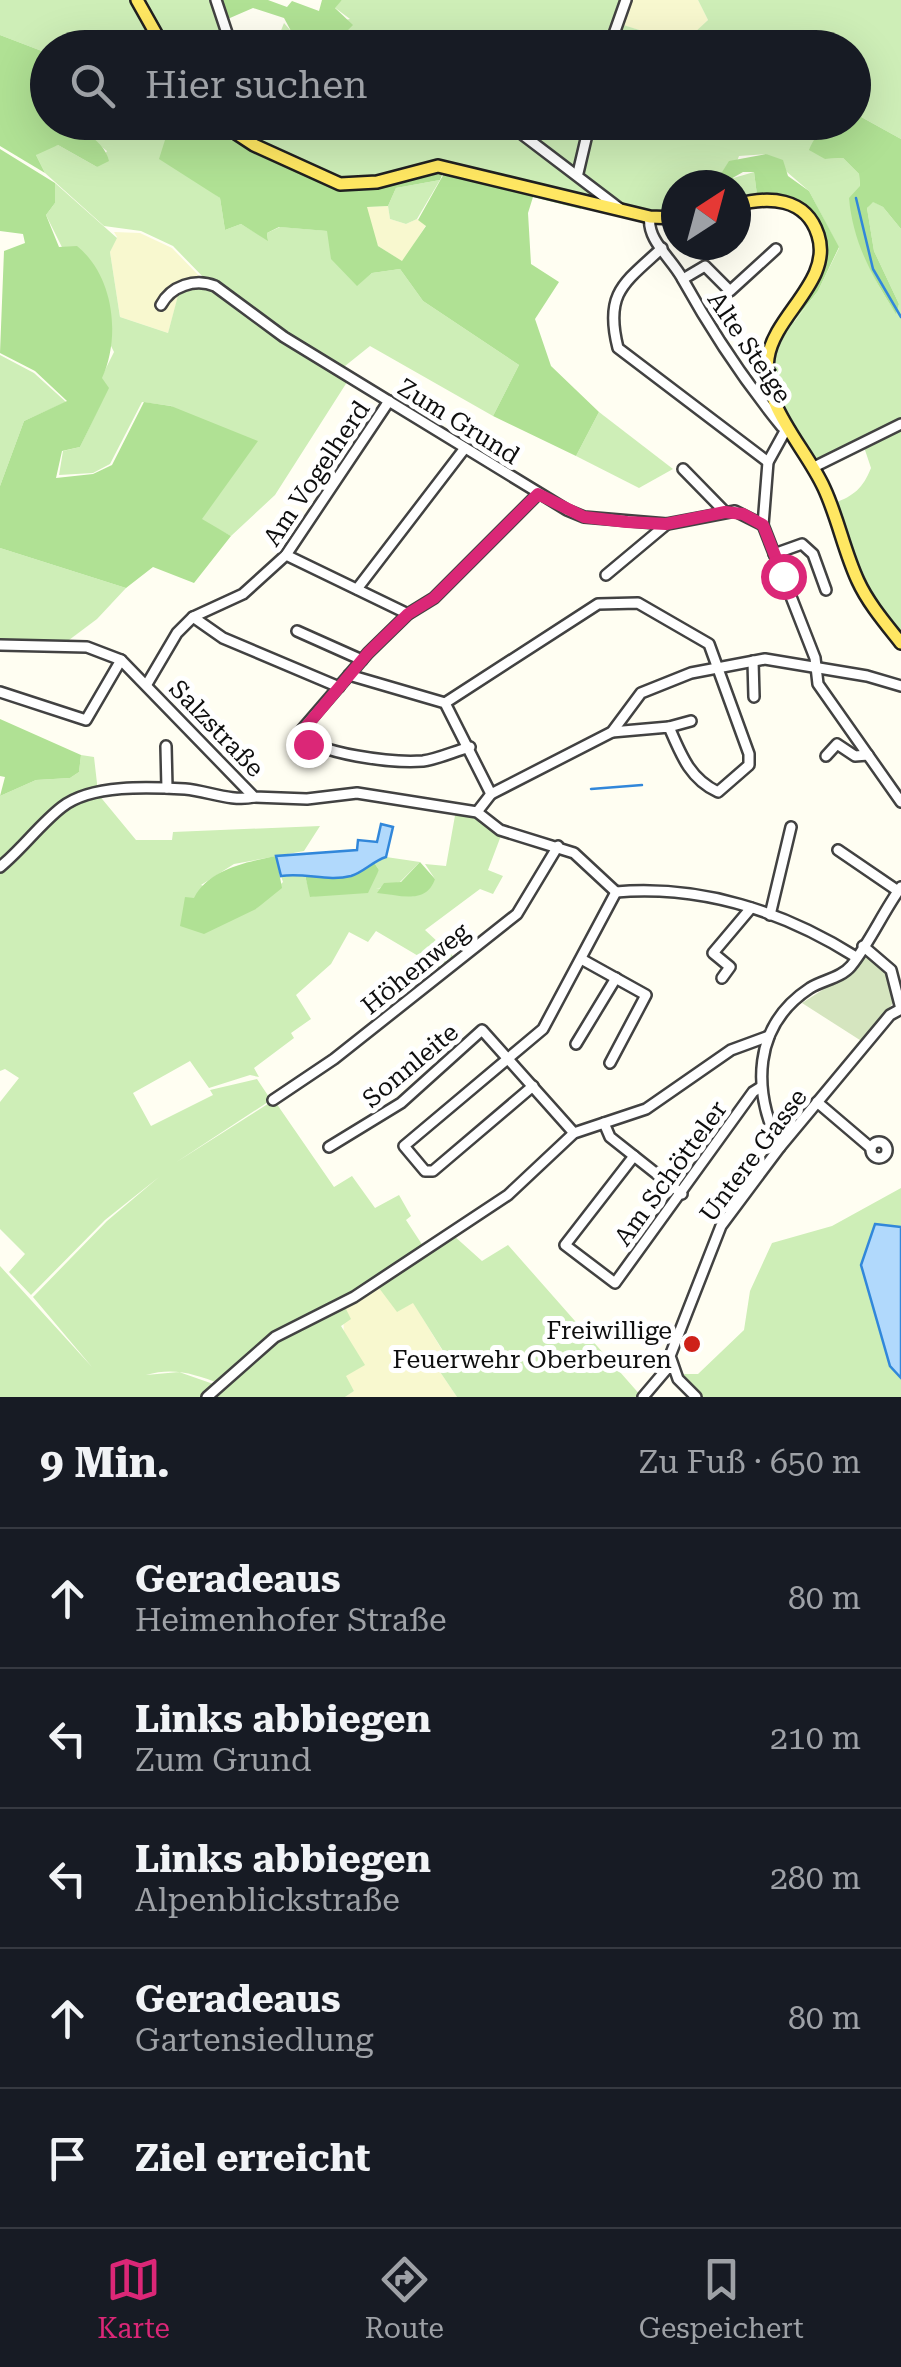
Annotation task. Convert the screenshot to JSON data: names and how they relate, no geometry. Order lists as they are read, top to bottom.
{
  "streets": {
    "street": [
      "Alte Steige",
      "Zum Grund",
      "Am Vogelherd",
      "Salzstraße",
      "Höhenweg",
      "Sonnleite",
      "Untere Gasse",
      "Am Schötteler"
    ]
  },
  "crossings": [
    ["Zum Grund", "Am Vogelherd"],
    ["Am Vogelherd", "Salzstraße"],
    ["Salzstraße", "Höhenweg"]
  ],
  "places": ["Freiwillige Feuerwehr Oberbeuren"],
  "north": "top right",
  "page": {
    "search": "Hier suchen",
    "heading": ["9 Min.", "Zu Fuß · 650 m"],
    "list": [
      ["Geradeaus", "Heimenhofer Straße", "80 m"],
      ["Links abbiegen", "Zum Grund", "210 m"],
      ["Links abbiegen", "Alpenblickstraße", "280 m"],
      ["Geradeaus", "Gartensiedlung", "80 m"],
      "Ziel erreicht"
    ],
    "nav": ["Karte", "Route", "Gespeichert"]
  }
}
